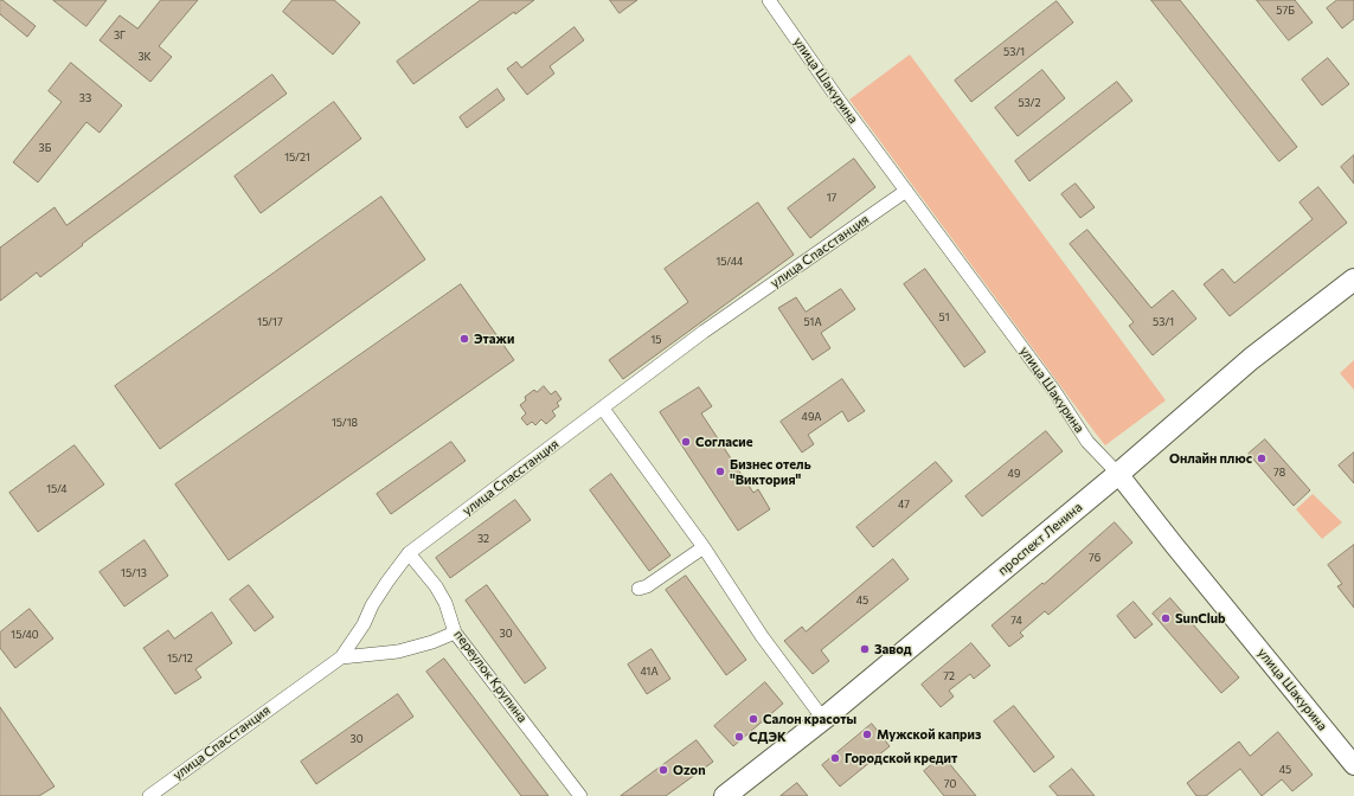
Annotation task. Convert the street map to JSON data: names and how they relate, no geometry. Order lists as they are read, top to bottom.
{
  "streets": {
    "main road": ["улица Шакурина", "проспект Ленина"],
    "street": ["улица Спасстанция", "переулок Крупина"]
  },
  "crossings": [
    ["улица Шакурина", "улица Спасстанция"],
    ["улица Шакурина", "проспект Ленина"],
    ["улица Спасстанция", "переулок Крупина"]
  ],
  "places": [
    "Этажи",
    "Согласие",
    "Онлайн плюс",
    "Бизнес отель \"Виктория\"",
    "SunClub",
    "Завод",
    "Салон красоты",
    "Мужской каприз",
    "СДЭК",
    "Городской кредит",
    "Ozon"
  ],
  "house_numbers": [
    "57Б",
    "3Г",
    "53/1",
    "3К",
    "3З",
    "53/2",
    "3Б",
    "15/21",
    "17",
    "15/44",
    "51",
    "15/17",
    "51А",
    "53/1",
    "15",
    "49А",
    "15/18",
    "78",
    "49",
    "15/4",
    "47",
    "32",
    "76",
    "15/13",
    "45",
    "74",
    "30",
    "15/40",
    "15/12",
    "41А",
    "72",
    "30",
    "45",
    "70"
  ]
}
